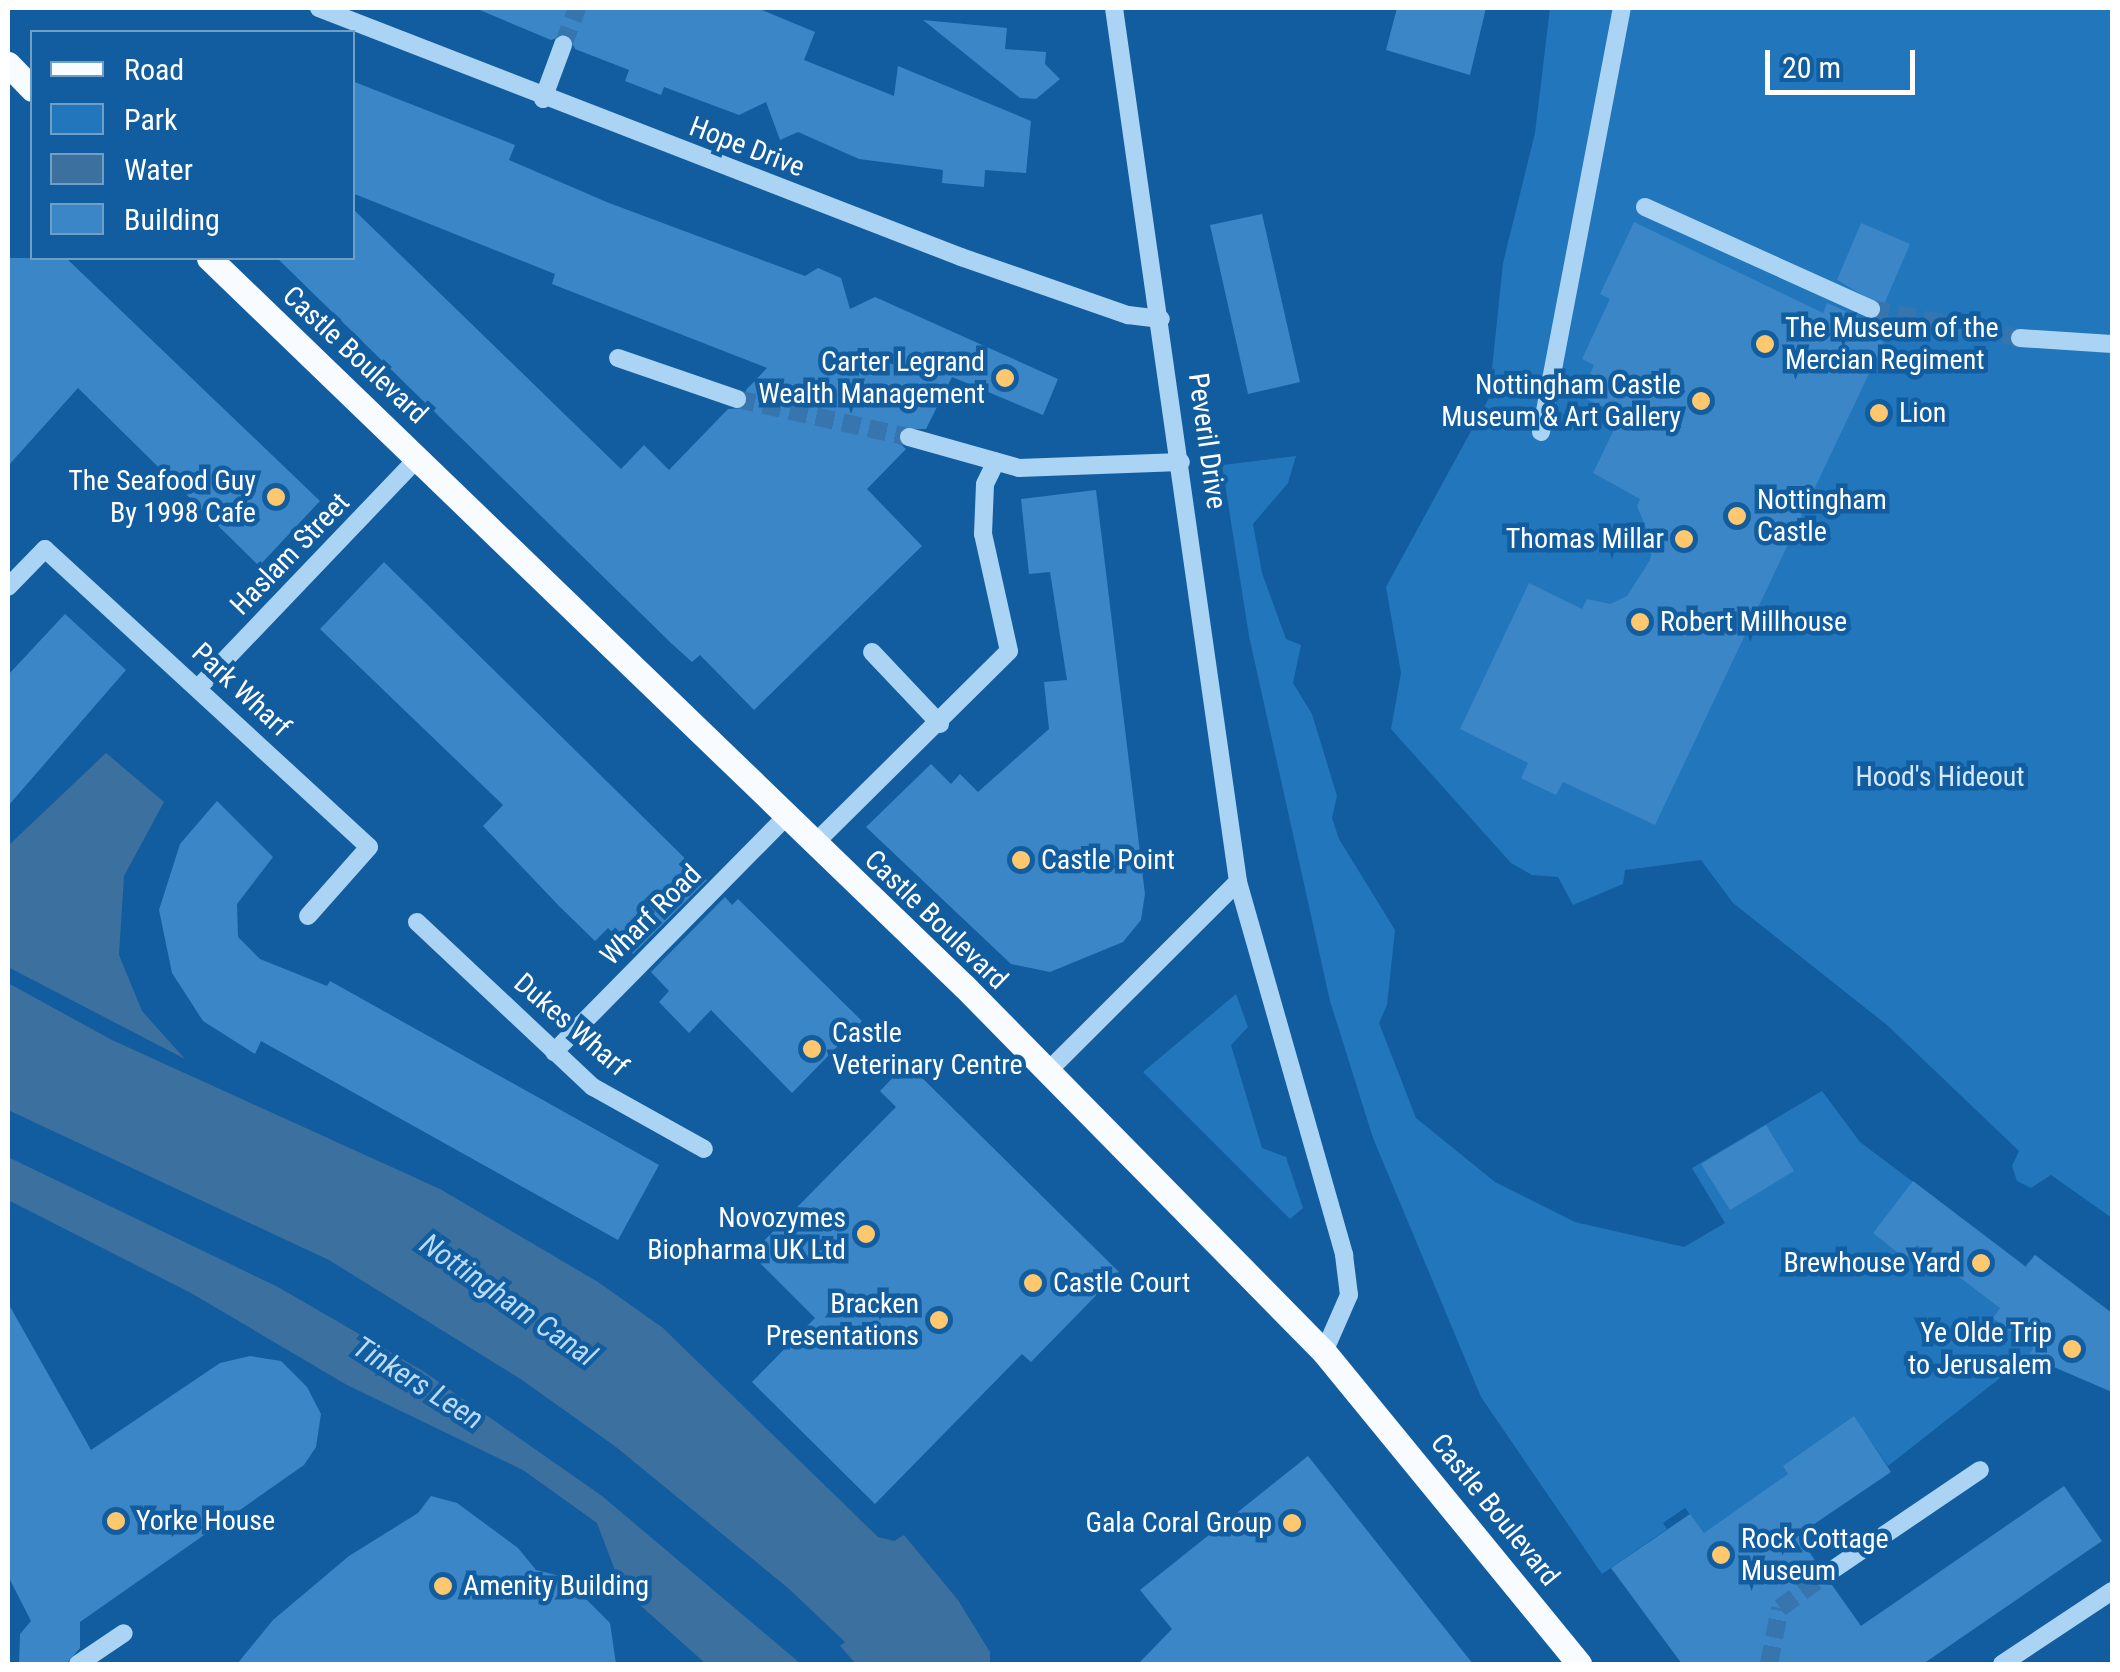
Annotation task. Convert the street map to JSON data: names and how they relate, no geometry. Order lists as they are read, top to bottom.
{
  "streets": {
    "main road": ["Castle Boulevard"],
    "street": [
      "Hope Drive",
      "Peveril Drive",
      "Haslam Street",
      "Park Wharf",
      "Wharf Road",
      "Dukes Wharf"
    ]
  },
  "crossings": [
    ["Hope Drive", "Peveril Drive"],
    ["Castle Boulevard", "Peveril Drive"],
    ["Castle Boulevard", "Haslam Street"],
    ["Castle Boulevard", "Wharf Road"],
    ["Haslam Street", "Park Wharf"],
    ["Wharf Road", "Dukes Wharf"]
  ],
  "water": ["Nottingham Canal", "Tinkers Leen"],
  "parks": ["Hood's Hideout"],
  "places": [
    "The Museum of the Mercian Regiment",
    "Carter Legrand Wealth Management",
    "Nottingham Castle Museum & Art Gallery",
    "Lion",
    "The Seafood Guy By 1998 Cafe",
    "Nottingham Castle",
    "Thomas Millar",
    "Robert Millhouse",
    "Castle Point",
    "Castle Veterinary Centre",
    "Novozymes Biopharma UK Ltd",
    "Brewhouse Yard",
    "Castle Court",
    "Bracken Presentations",
    "Ye Olde Trip to Jerusalem",
    "Yorke House",
    "Gala Coral Group",
    "Rock Cottage Museum",
    "Amenity Building"
  ],
  "legend": [
    "Road",
    "Park",
    "Water",
    "Building"
  ],
  "scale_bar": "20 m"
}
